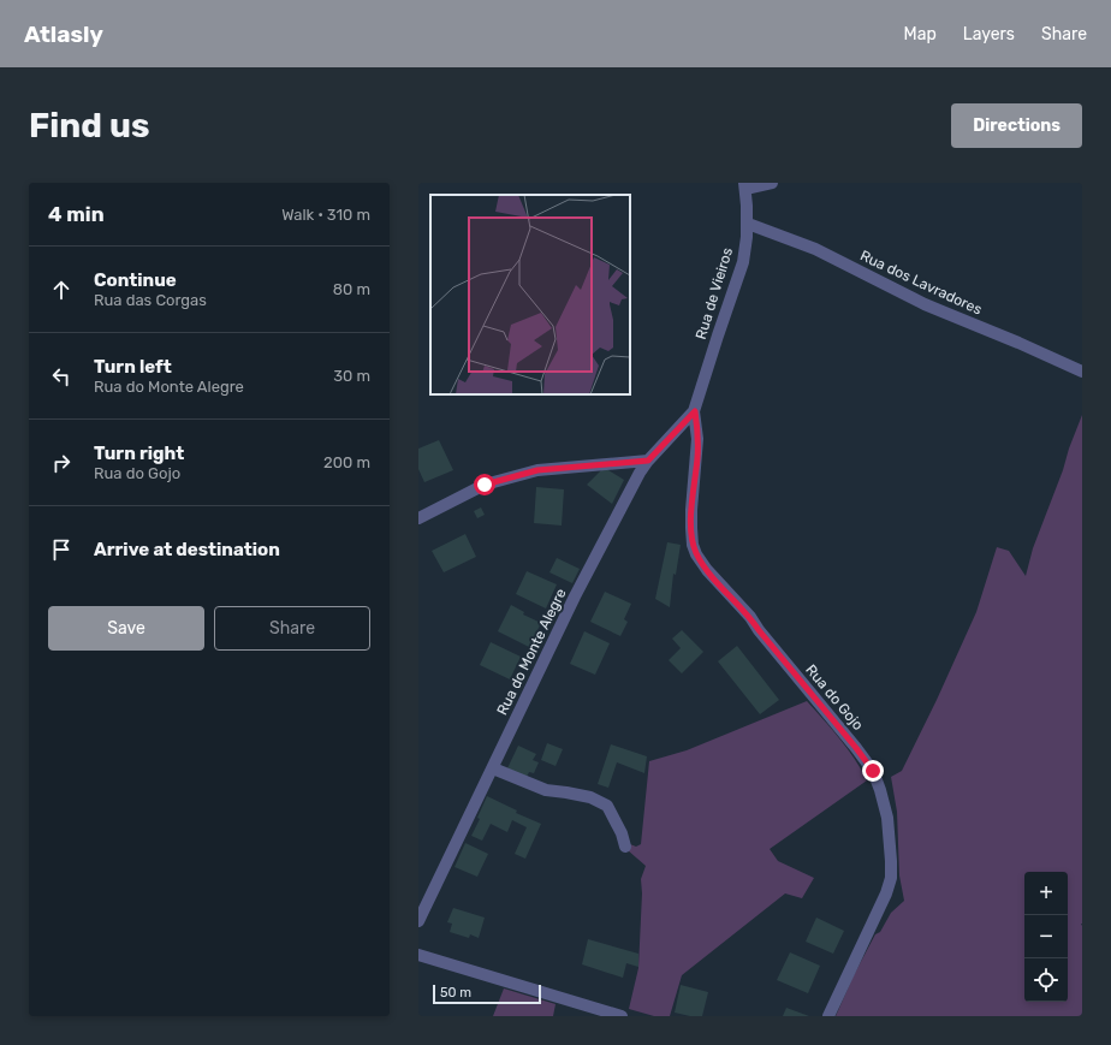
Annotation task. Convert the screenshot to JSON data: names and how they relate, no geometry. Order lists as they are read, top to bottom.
{
  "streets": {
    "street": [
      "Rua dos Lavradores",
      "Rua de Vieiros",
      "Rua do Monte Alegre",
      "Rua do Gojo"
    ]
  },
  "crossings": [
    ["Rua dos Lavradores", "Rua de Vieiros"],
    ["Rua de Vieiros", "Rua do Monte Alegre"],
    ["Rua de Vieiros", "Rua do Gojo"],
    ["Rua do Monte Alegre", "Rua do Gojo"]
  ],
  "scale_bar": "50 m",
  "page": {
    "header": "Atlasly",
    "nav": ["Map", "Layers", "Share"],
    "buttons": [
      "Directions",
      ["Save", "Share"]
    ],
    "title": "Find us",
    "heading": ["4 min", "Walk · 310 m"],
    "list": [
      ["Continue", "Rua das Corgas", "80 m"],
      ["Turn left", "Rua do Monte Alegre", "30 m"],
      ["Turn right", "Rua do Gojo", "200 m"],
      "Arrive at destination"
    ],
    "map_buttons": ["+", "−"],
    "scale": "50 m"
  }
}
